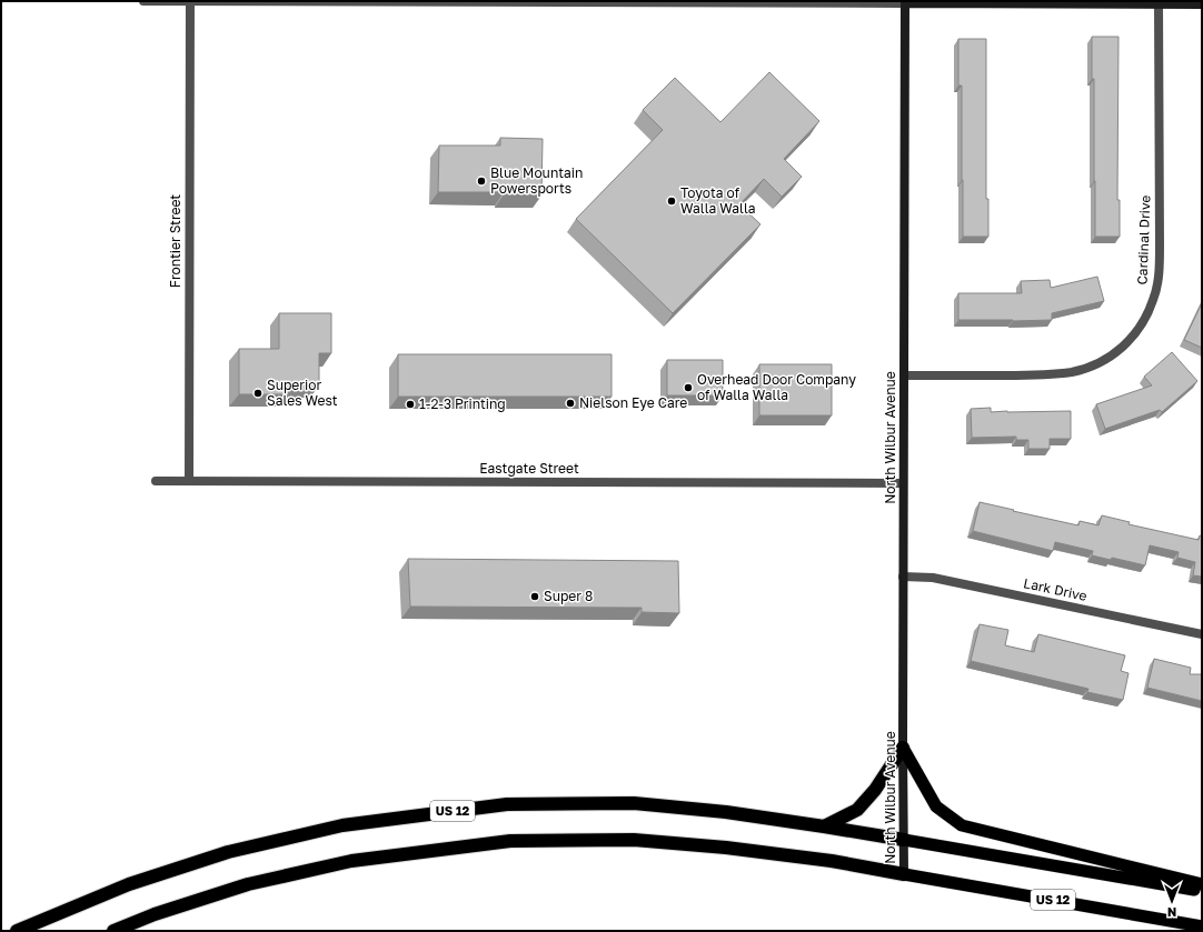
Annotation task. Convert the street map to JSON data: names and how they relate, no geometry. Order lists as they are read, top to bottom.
{
  "streets": {
    "highway": ["US 12"],
    "main road": ["North Wilbur Avenue"],
    "street": [
      "Cardinal Drive",
      "Frontier Street",
      "Eastgate Street",
      "Lark Drive"
    ]
  },
  "crossings": [
    ["Cardinal Drive", "North Wilbur Avenue"],
    ["Frontier Street", "Eastgate Street"],
    ["North Wilbur Avenue", "Eastgate Street"],
    ["North Wilbur Avenue", "Lark Drive"],
    ["North Wilbur Avenue", "US 12"]
  ],
  "places": [
    "Blue Mountain Powersports",
    "Toyota of Walla Walla",
    "Overhead Door Company of Walla Walla",
    "Superior Sales West",
    "Nielson Eye Care",
    "1-2-3 Printing",
    "Super 8"
  ],
  "north": "bottom"
}
